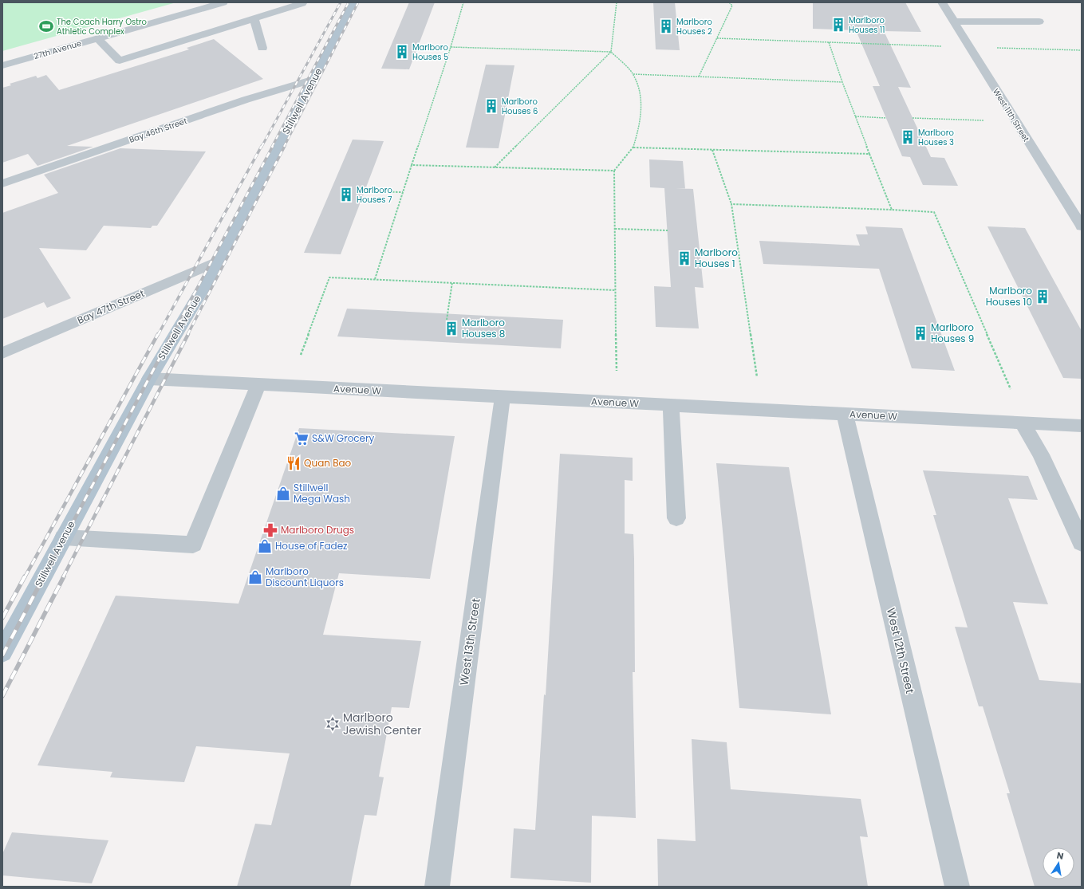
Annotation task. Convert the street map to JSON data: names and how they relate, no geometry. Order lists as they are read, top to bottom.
{
  "streets": {
    "main road": ["Stillwell Avenue"],
    "street": [
      "27th Avenue",
      "West 11th Street",
      "Bay 46th Street",
      "Bay 47th Street",
      "Avenue W",
      "West 13th Street",
      "West 12th Street"
    ]
  },
  "crossings": [
    ["Stillwell Avenue", "Bay 46th Street"],
    ["Stillwell Avenue", "Bay 47th Street"],
    ["Stillwell Avenue", "Avenue W"],
    ["Avenue W", "West 13th Street"],
    ["Avenue W", "West 12th Street"]
  ],
  "places": {
    "building": [
      "Marlboro Houses 11",
      "Marlboro Houses 2",
      "Marlboro Houses 5",
      "Marlboro Houses 6",
      "Marlboro Houses 3",
      "Marlboro Houses 7",
      "Marlboro Houses 1",
      "Marlboro Houses 10",
      "Marlboro Houses 8",
      "Marlboro Houses 9"
    ],
    "sports": ["The Coach Harry Ostro Athletic Complex"],
    "supermarket": ["S&W Grocery"],
    "restaurant": ["Quan Bao"],
    "shop": ["Stillwell Mega Wash", "House of Fadez", "Marlboro Discount Liquors"],
    "pharmacy": ["Marlboro Drugs"],
    "synagogue": ["Marlboro Jewish Center"]
  },
  "north": "top"
}
